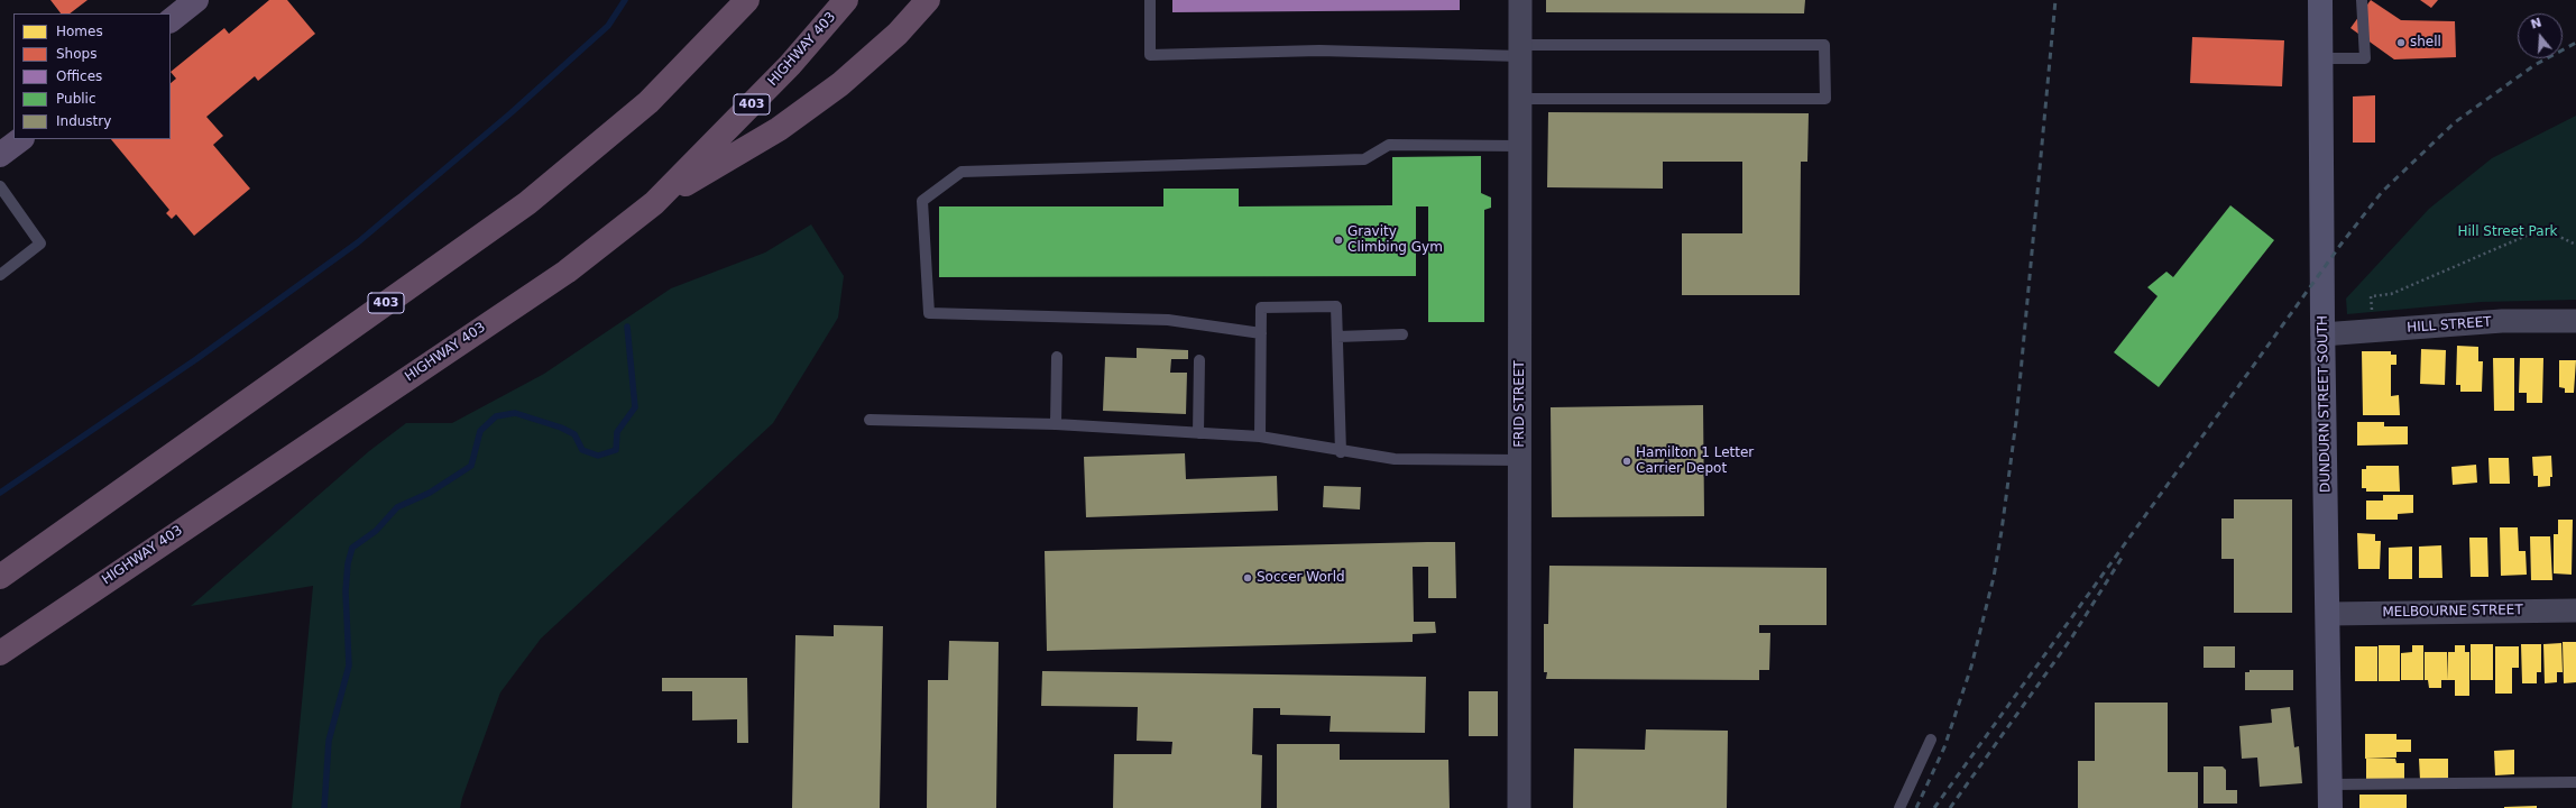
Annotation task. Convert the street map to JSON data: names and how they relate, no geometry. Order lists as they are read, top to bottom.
{
  "streets": {
    "highway": ["HIGHWAY 403", "403"],
    "main road": ["DUNDURN STREET SOUTH"],
    "street": ["HILL STREET", "FRID STREET", "MELBOURNE STREET"]
  },
  "crossings": [
    ["HILL STREET", "DUNDURN STREET SOUTH"],
    ["DUNDURN STREET SOUTH", "MELBOURNE STREET"]
  ],
  "parks": ["Hill Street Park"],
  "places": [
    "shell",
    "Gravity Climbing Gym",
    "Hamilton 1 Letter Carrier Depot",
    "Soccer World"
  ],
  "legend": [
    "Homes",
    "Shops",
    "Offices",
    "Public",
    "Industry"
  ],
  "north": "top"
}
